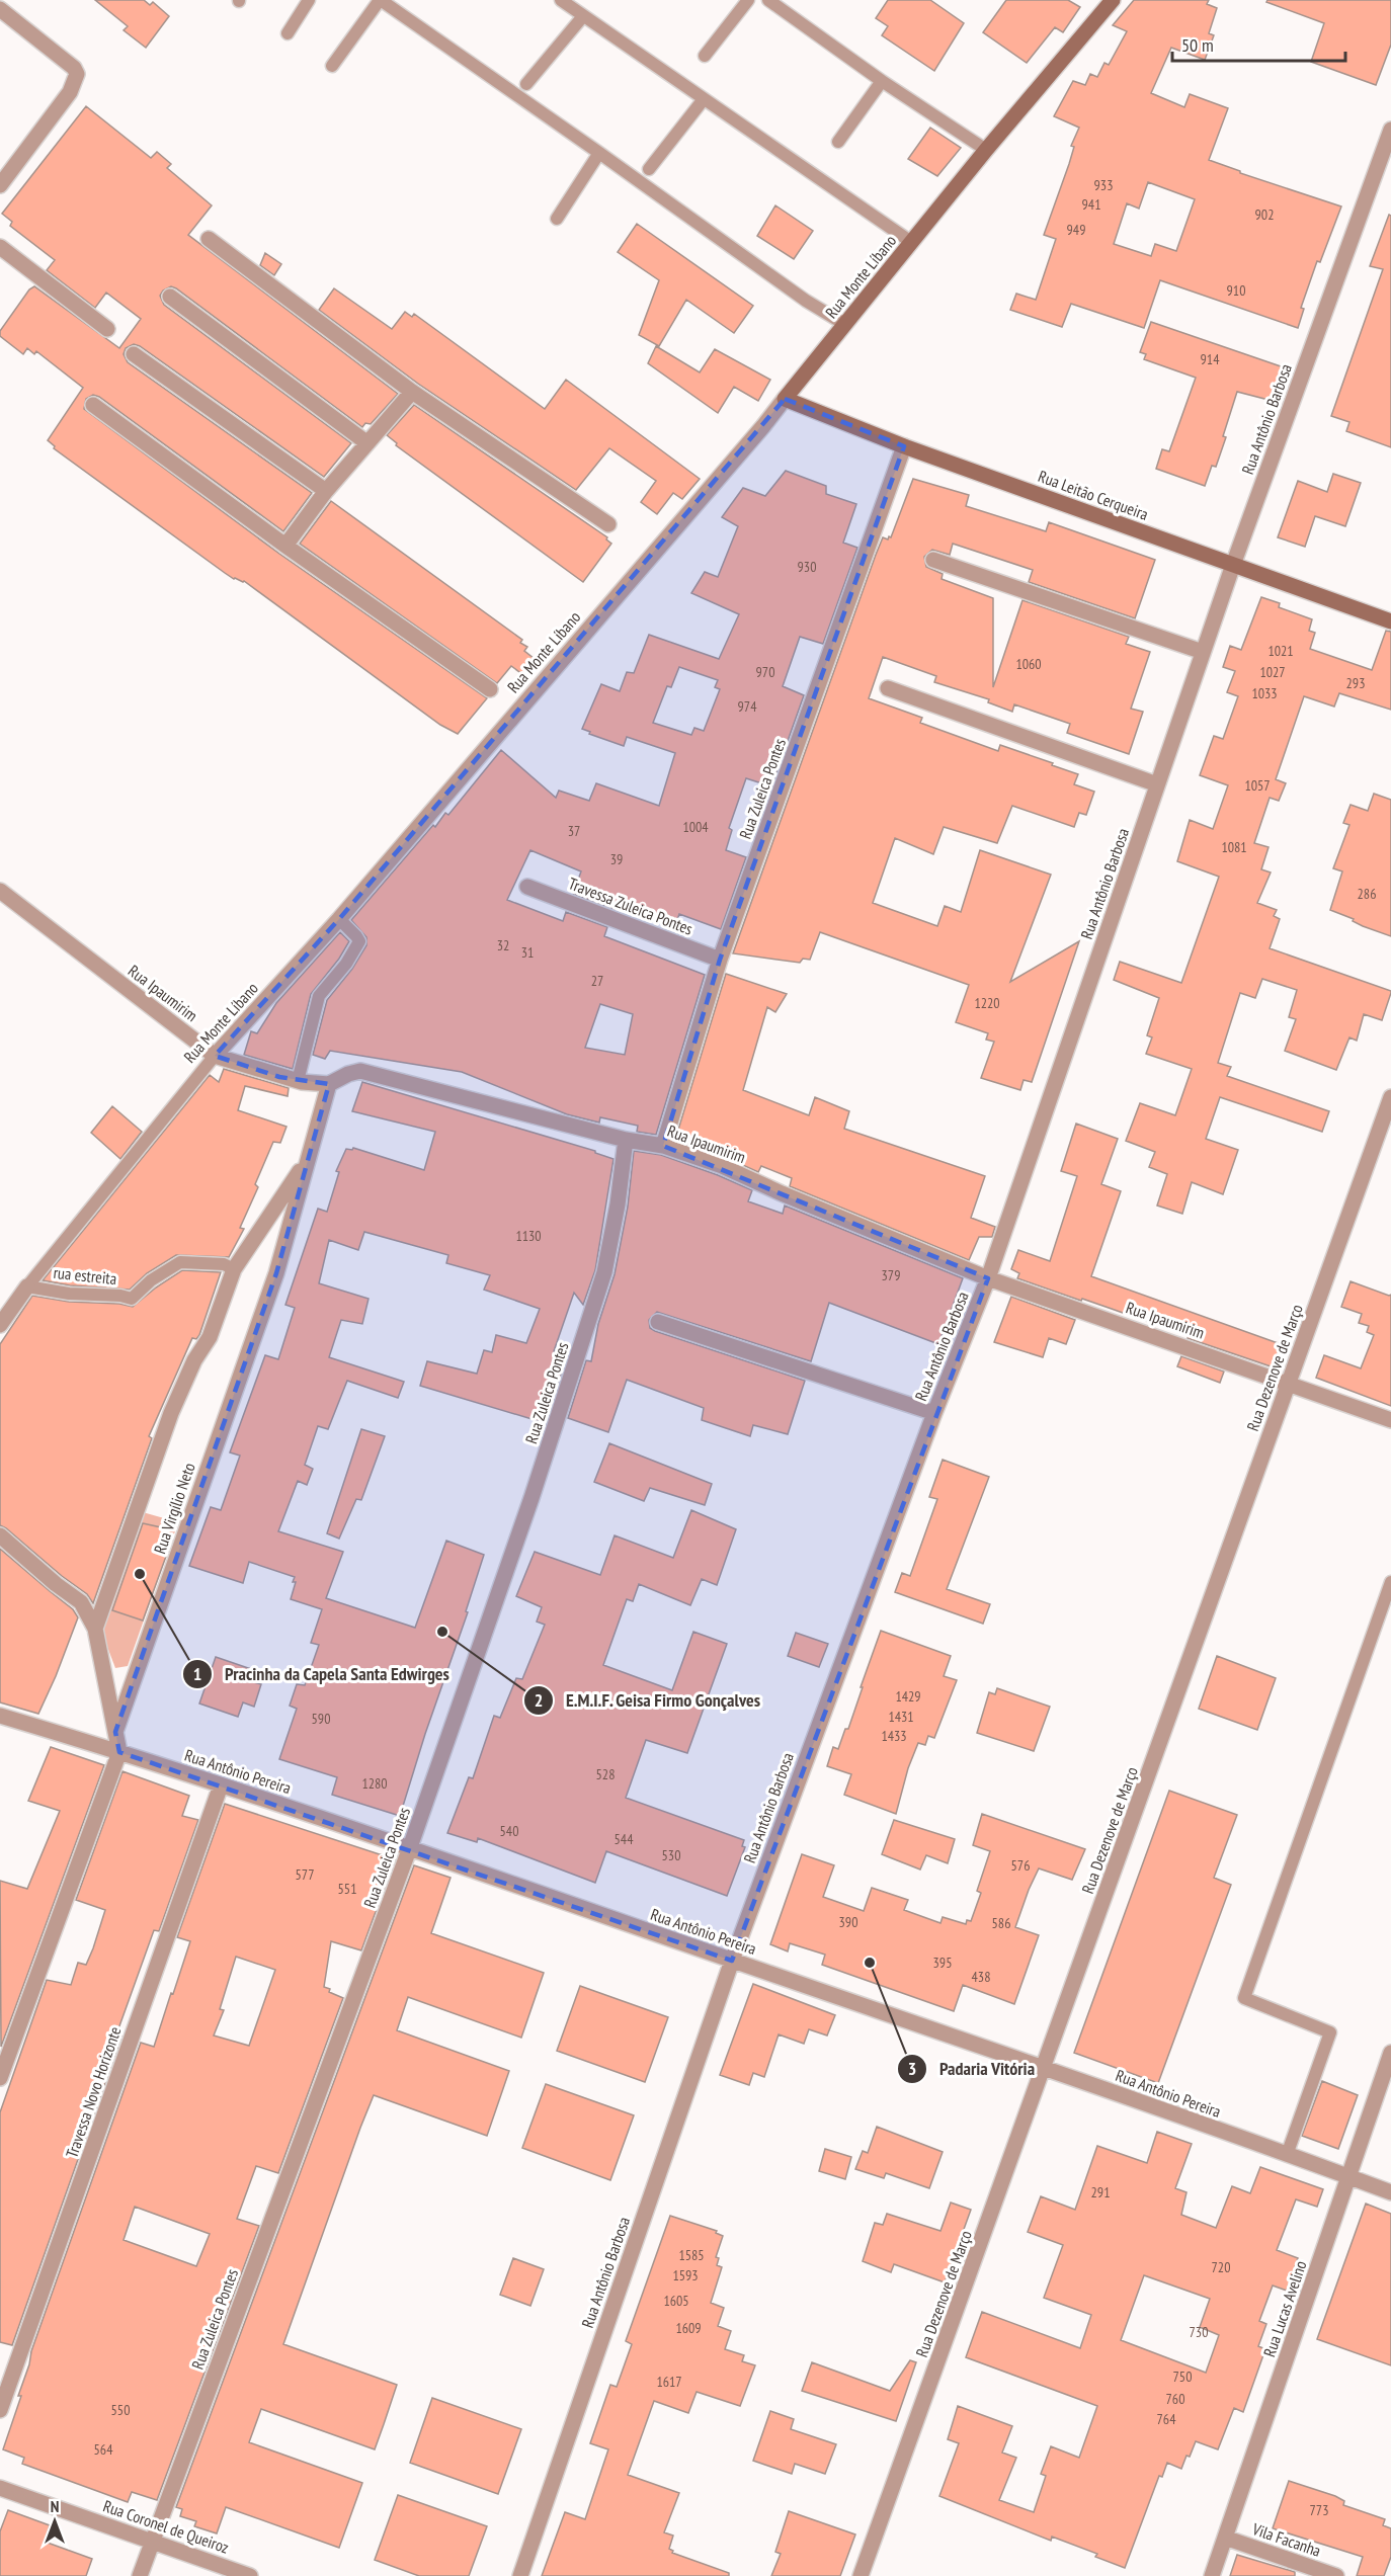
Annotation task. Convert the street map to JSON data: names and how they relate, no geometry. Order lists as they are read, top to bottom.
{
  "streets": {
    "street": [
      "Rua Monte Líbano",
      "Rua Antônio Barbosa",
      "Rua Leitão Cerqueira",
      "Rua Zuleica Pontes",
      "Travessa Zuleica Pontes",
      "Rua Ipaumirim",
      "Rua Dezenove de Março",
      "Rua Virgílio Neto",
      "Rua Antônio Pereira",
      "Travessa Novo Horizonte",
      "Rua Lucas Avelino",
      "Rua Coronel de Queiroz",
      "Vila Facanha"
    ],
    "lane": ["rua estreita"]
  },
  "crossings": [
    ["Rua Monte Líbano", "Rua Leitão Cerqueira"],
    ["Rua Monte Líbano", "Rua Ipaumirim"],
    ["Rua Monte Líbano", "rua estreita"],
    ["Rua Antônio Barbosa", "Rua Leitão Cerqueira"],
    ["Rua Antônio Barbosa", "Rua Ipaumirim"],
    ["Rua Antônio Barbosa", "Rua Antônio Pereira"],
    ["Rua Leitão Cerqueira", "Rua Zuleica Pontes"],
    ["Rua Zuleica Pontes", "Travessa Zuleica Pontes"],
    ["Rua Zuleica Pontes", "Rua Ipaumirim"],
    ["Rua Zuleica Pontes", "Rua Antônio Pereira"],
    ["Rua Zuleica Pontes", "Rua Coronel de Queiroz"],
    ["Rua Ipaumirim", "Rua Dezenove de Março"],
    ["Rua Ipaumirim", "Rua Virgílio Neto"],
    ["Rua Dezenove de Março", "Rua Antônio Pereira"],
    ["Rua Antônio Pereira", "Travessa Novo Horizonte"],
    ["Rua Antônio Pereira", "Rua Lucas Avelino"],
    ["Rua Lucas Avelino", "Vila Facanha"]
  ],
  "places": ["Pracinha da Capela Santa Edwirges", "E.M.I.F. Geisa Firmo Gonçalves", "Padaria Vitória"],
  "house_numbers": [
    "933",
    "941",
    "902",
    "949",
    "910",
    "914",
    "930",
    "1021",
    "1060",
    "970",
    "1027",
    "293",
    "1033",
    "974",
    "1057",
    "1004",
    "37",
    "1081",
    "39",
    "286",
    "32",
    "31",
    "27",
    "1220",
    "1130",
    "379",
    "1429",
    "1431",
    "590",
    "1433",
    "528",
    "1280",
    "540",
    "544",
    "530",
    "576",
    "577",
    "551",
    "390",
    "586",
    "395",
    "438",
    "291",
    "1585",
    "720",
    "1593",
    "1605",
    "1609",
    "730",
    "750",
    "1617",
    "760",
    "550",
    "764",
    "564",
    "773"
  ],
  "scale_bar": "50 m",
  "north": "top"
}
